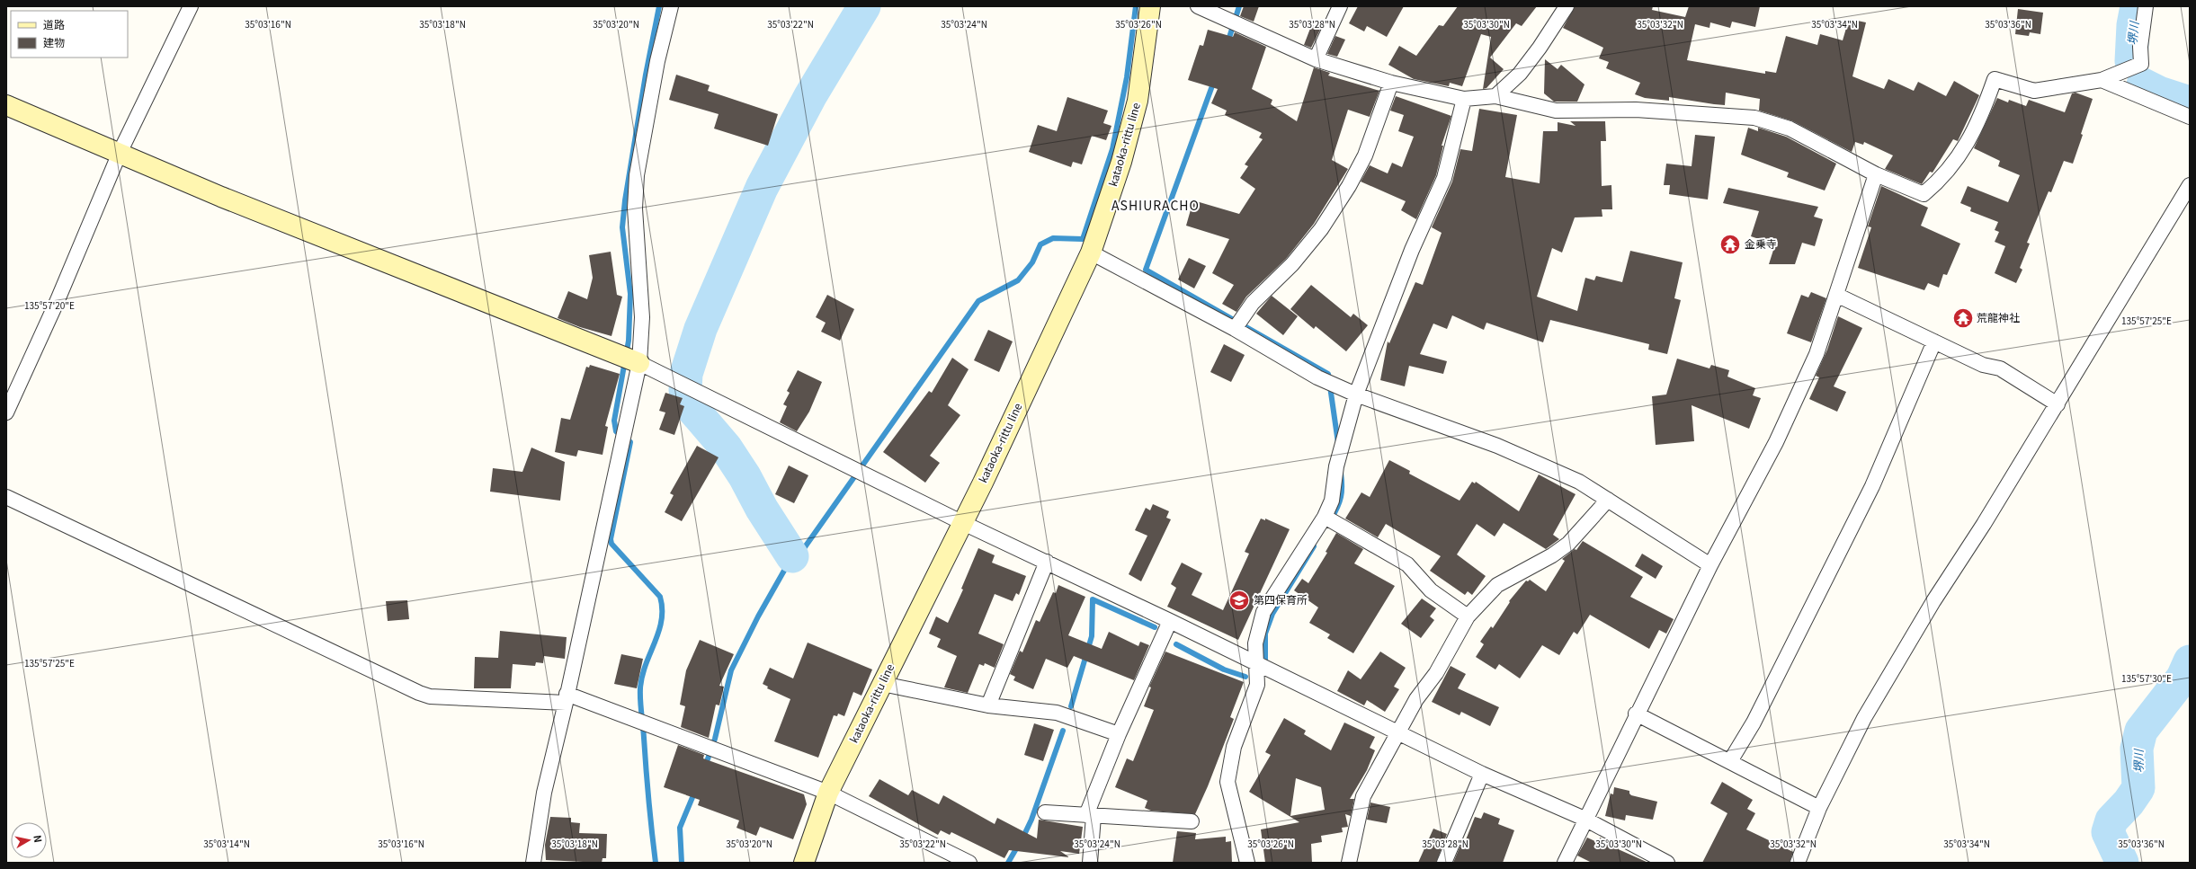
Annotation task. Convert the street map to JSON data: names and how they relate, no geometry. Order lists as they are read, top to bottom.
{
  "streets": {
    "main road": ["kataoka-rittu line"]
  },
  "districts": ["ASHIURACHO"],
  "water": ["堺川"],
  "places": {
    "temple": ["金乗寺", "荒龍神社"],
    "school or university": ["第四保育所"]
  },
  "legend": ["道路", "建物"],
  "north": "right",
  "coordinates": [
    "35°03'20\"N",
    "35°03'34\"N",
    "35°03'16\"N",
    "35°03'18\"N",
    "35°03'22\"N",
    "35°03'24\"N",
    "35°03'26\"N",
    "35°03'28\"N",
    "35°03'30\"N",
    "35°03'32\"N",
    "35°03'36\"N",
    "135°57'20\"E",
    "135°57'25\"E",
    "135°57'30\"E",
    "35°03'14\"N"
  ]
}
